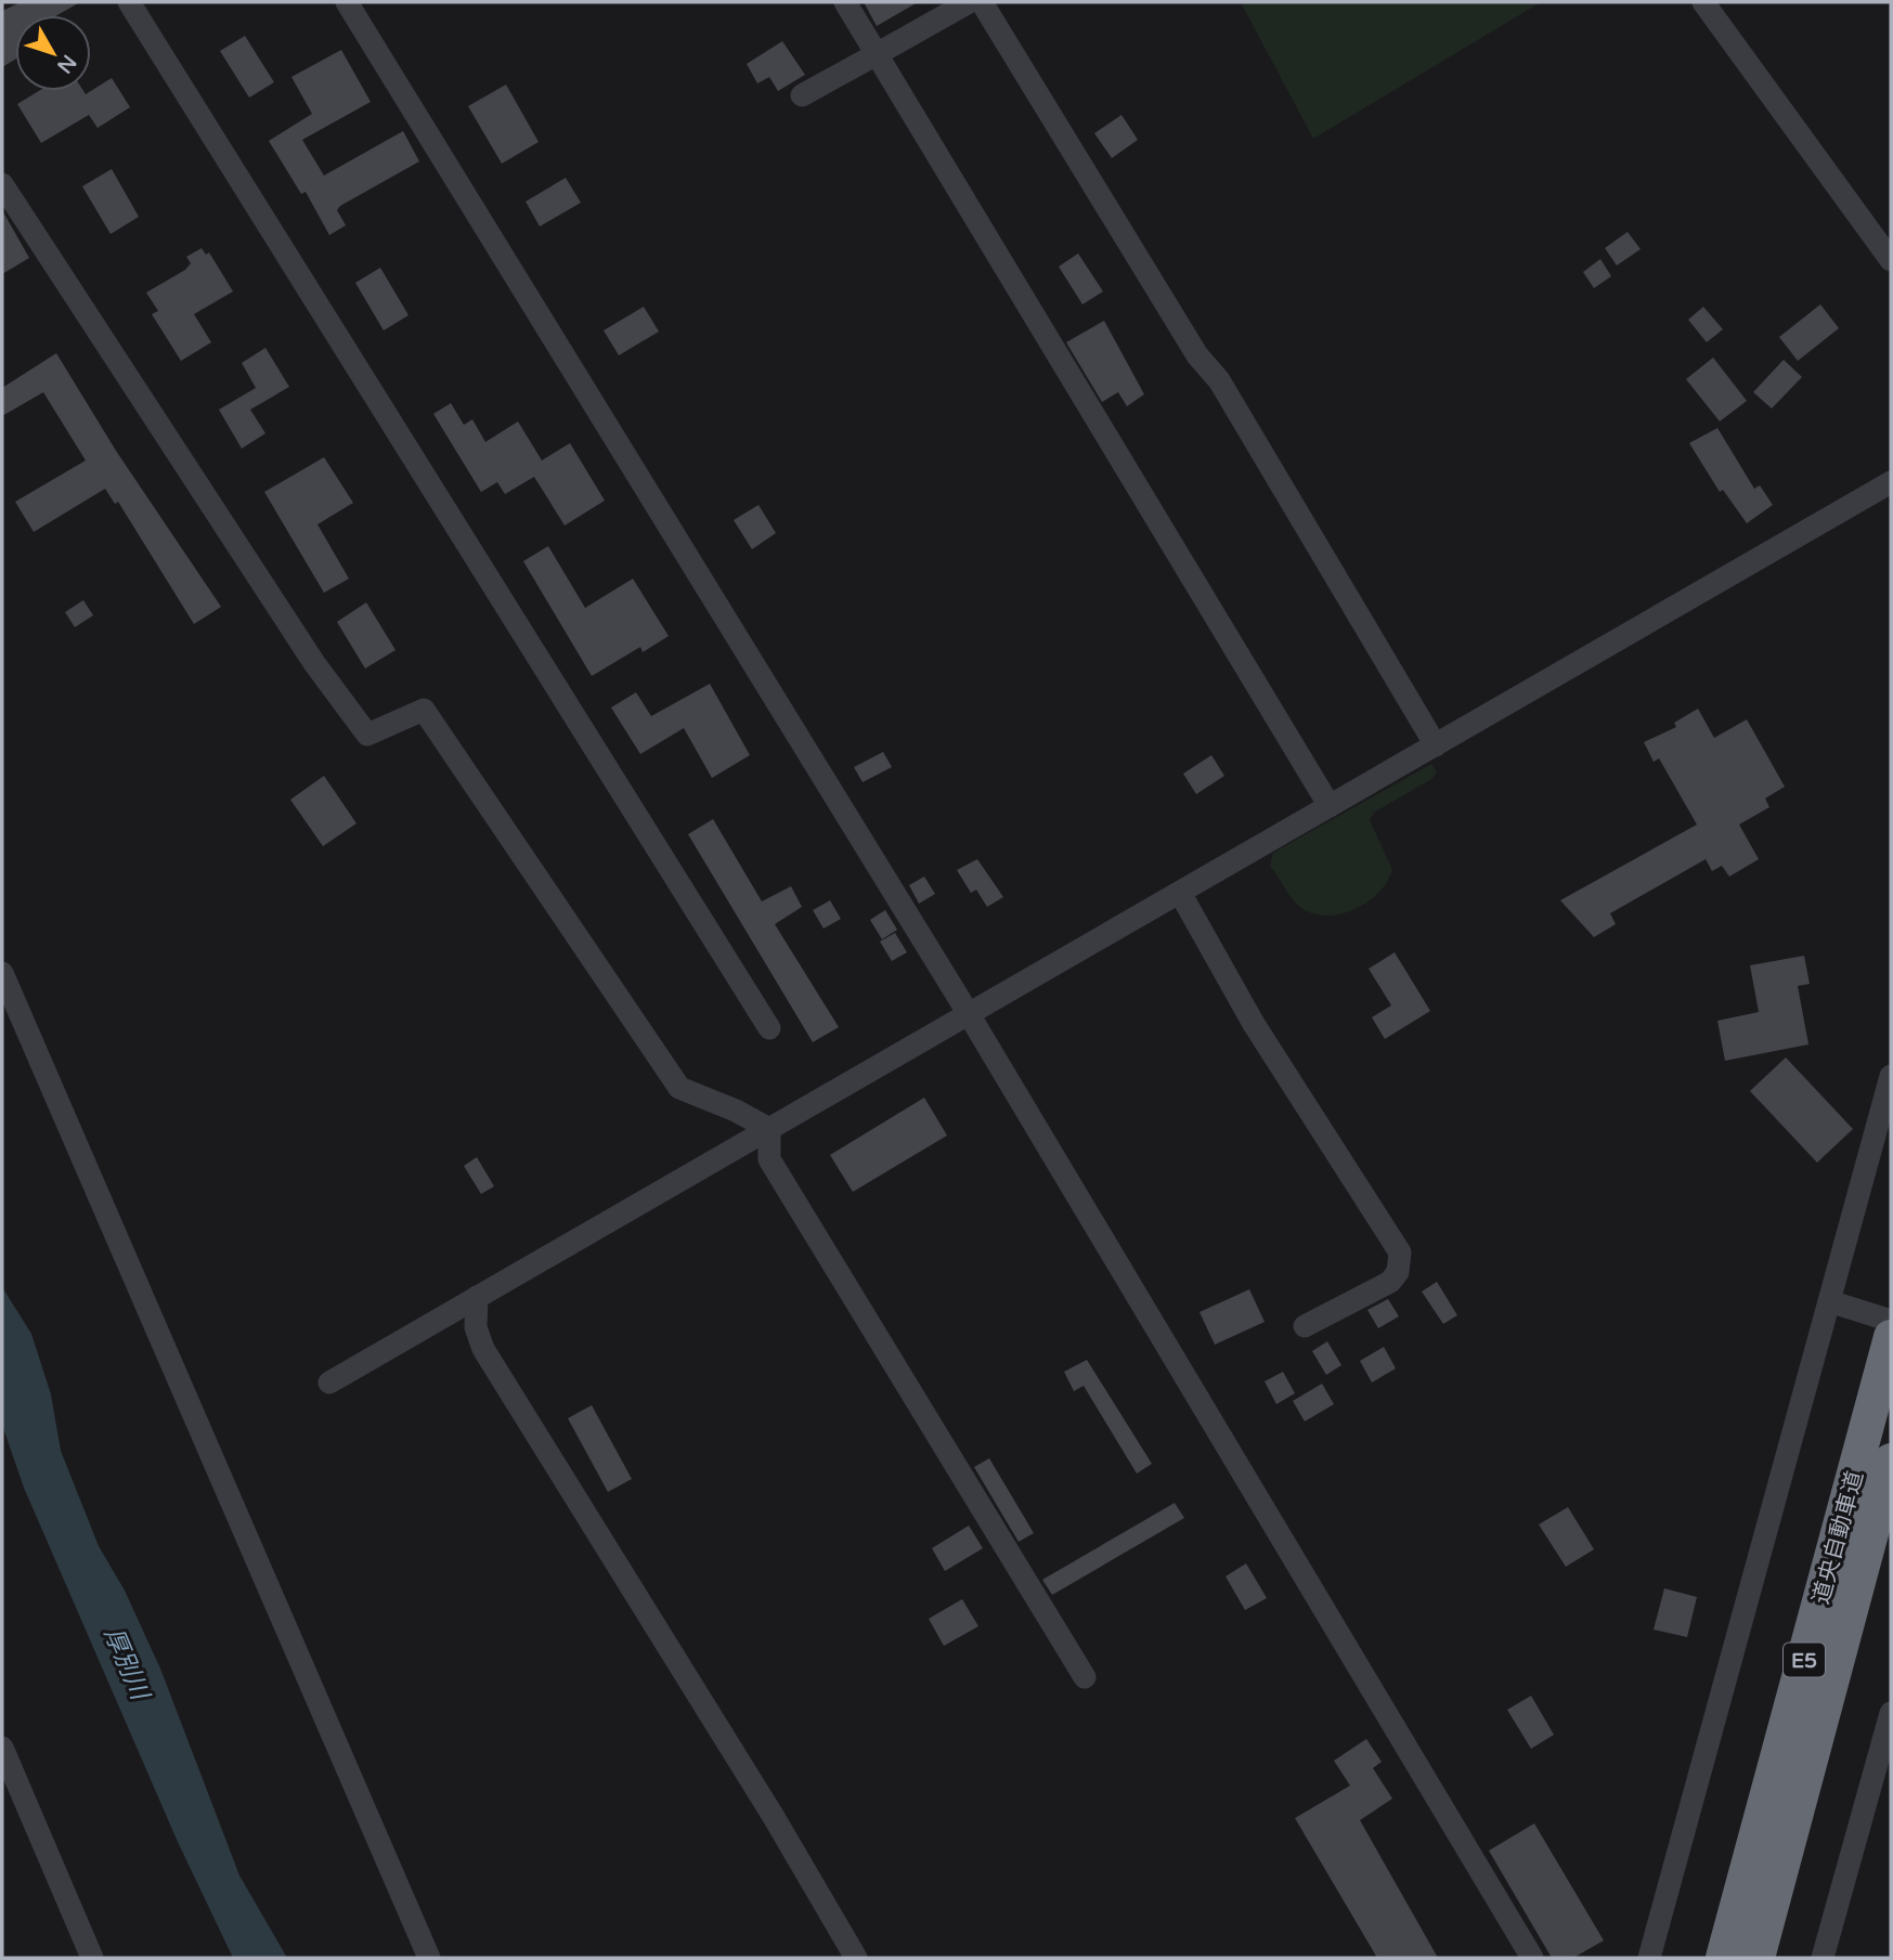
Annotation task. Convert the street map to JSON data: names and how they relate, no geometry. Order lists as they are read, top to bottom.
{
  "streets": {
    "highway": ["道央自動車道", "E5"]
  },
  "water": ["厚別川"],
  "north": "bottom right"
}
